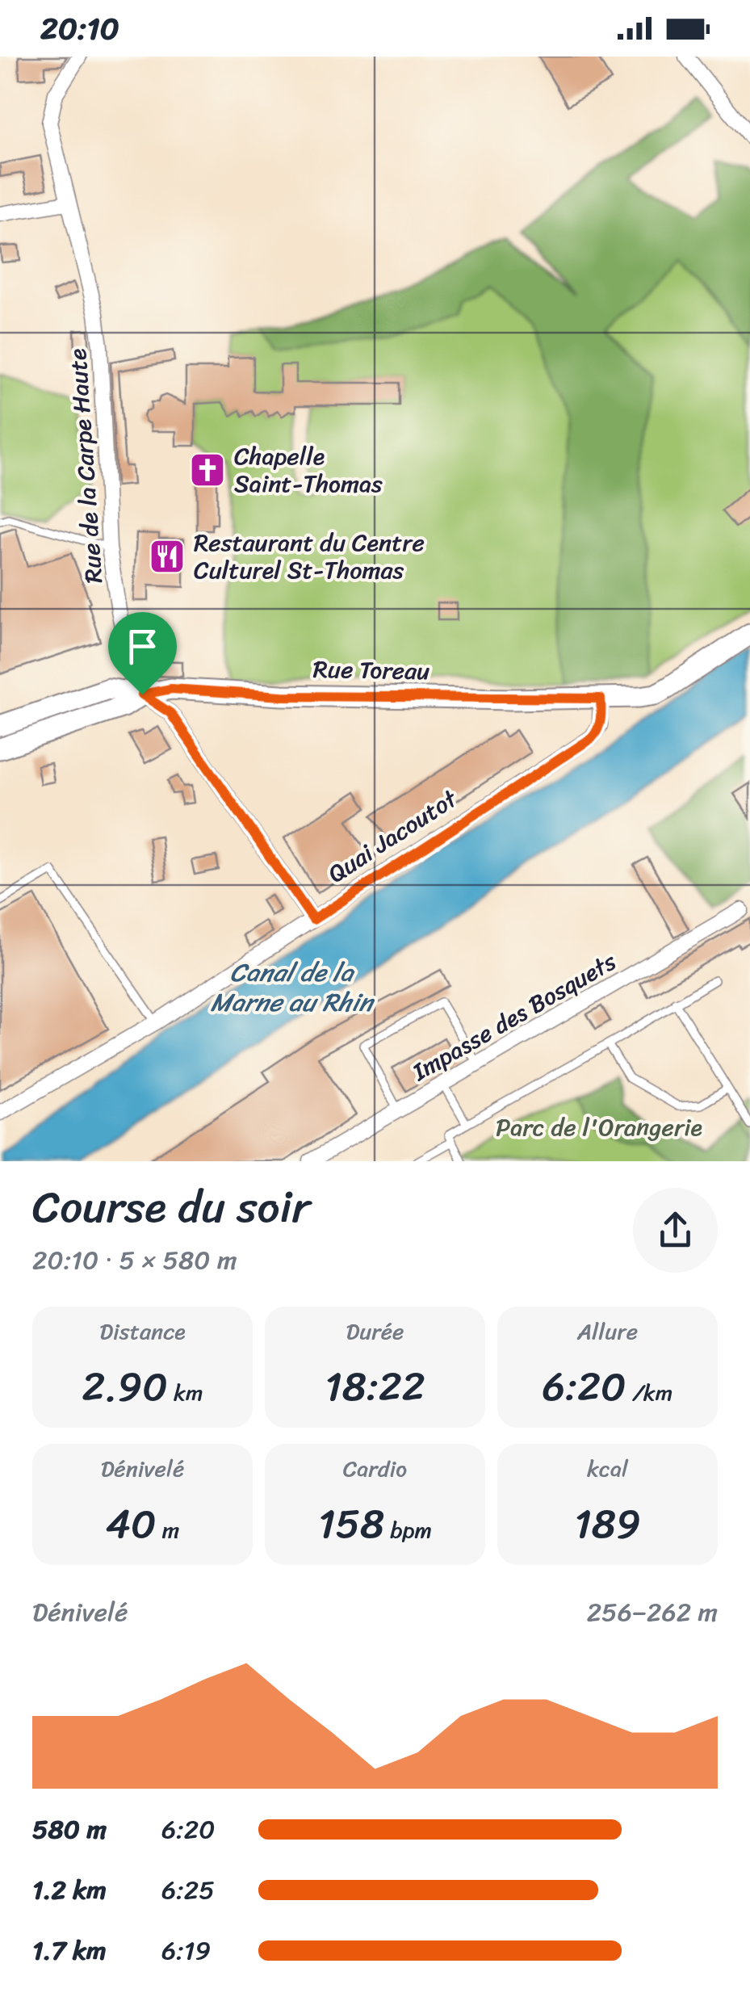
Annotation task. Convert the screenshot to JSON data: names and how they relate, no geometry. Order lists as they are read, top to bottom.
{
  "streets": {
    "main road": ["Rue Toreau"],
    "street": ["Rue de la Carpe Haute", "Quai Jacoutot", "Impasse des Bosquets"]
  },
  "crossings": [
    ["Rue de la Carpe Haute", "Rue Toreau"],
    ["Rue Toreau", "Quai Jacoutot"]
  ],
  "water": ["Canal de la Marne au Rhin"],
  "parks": ["Parc de l'Orangerie"],
  "places": {
    "church": ["Chapelle Saint-Thomas"],
    "restaurant": ["Restaurant du Centre Culturel St-Thomas"]
  },
  "page": {
    "status": "20:10",
    "heading": ["Course du soir", "20:10 · 5 × 580 m"],
    "stats": [
      ["Distance", "2.90 km"],
      ["Durée", "18:22"],
      ["Allure", "6:20 /km"],
      ["Dénivelé", "40 m"],
      ["Cardio", "158 bpm"],
      ["kcal", "189"]
    ],
    "chart": ["Dénivelé", "256–262 m"],
    "list": [
      {
        "name": "580 m",
        "note": "6:20"
      },
      {
        "name": "1.2 km",
        "note": "6:25"
      },
      {
        "name": "1.7 km",
        "note": "6:19"
      }
    ]
  }
}
